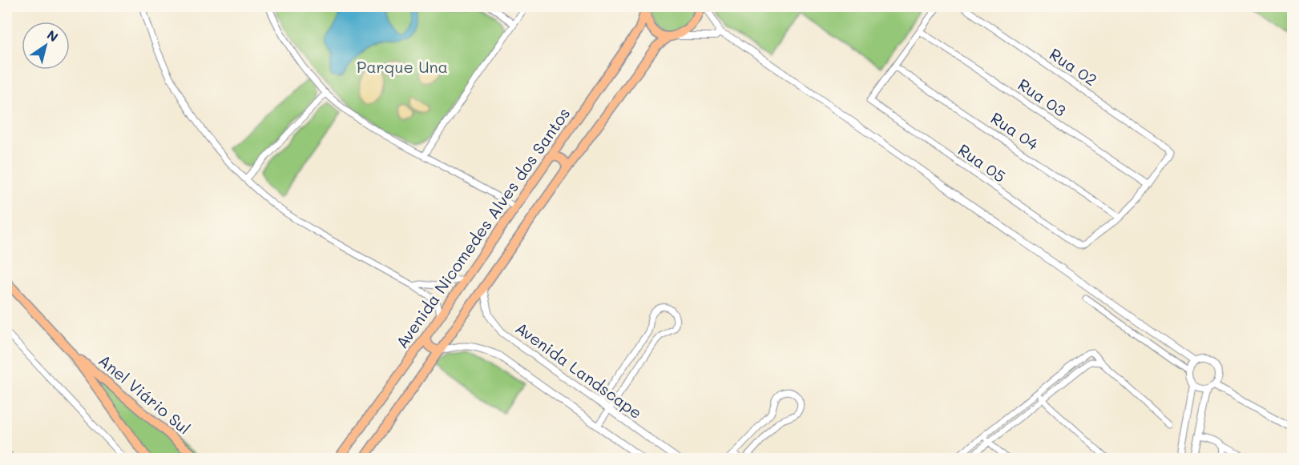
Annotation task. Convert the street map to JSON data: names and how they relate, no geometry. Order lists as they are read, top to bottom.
{
  "streets": {
    "main road": ["Avenida Nicomedes Alves dos Santos", "Anel Viário Sul"],
    "street": [
      "Rua 02",
      "Rua 03",
      "Rua 04",
      "Rua 05",
      "Avenida Landscape"
    ]
  },
  "crossings": [
    ["Rua 02", "Rua 03"],
    ["Rua 04", "Rua 05"]
  ],
  "parks": ["Parque Una"],
  "north": "top right"
}
